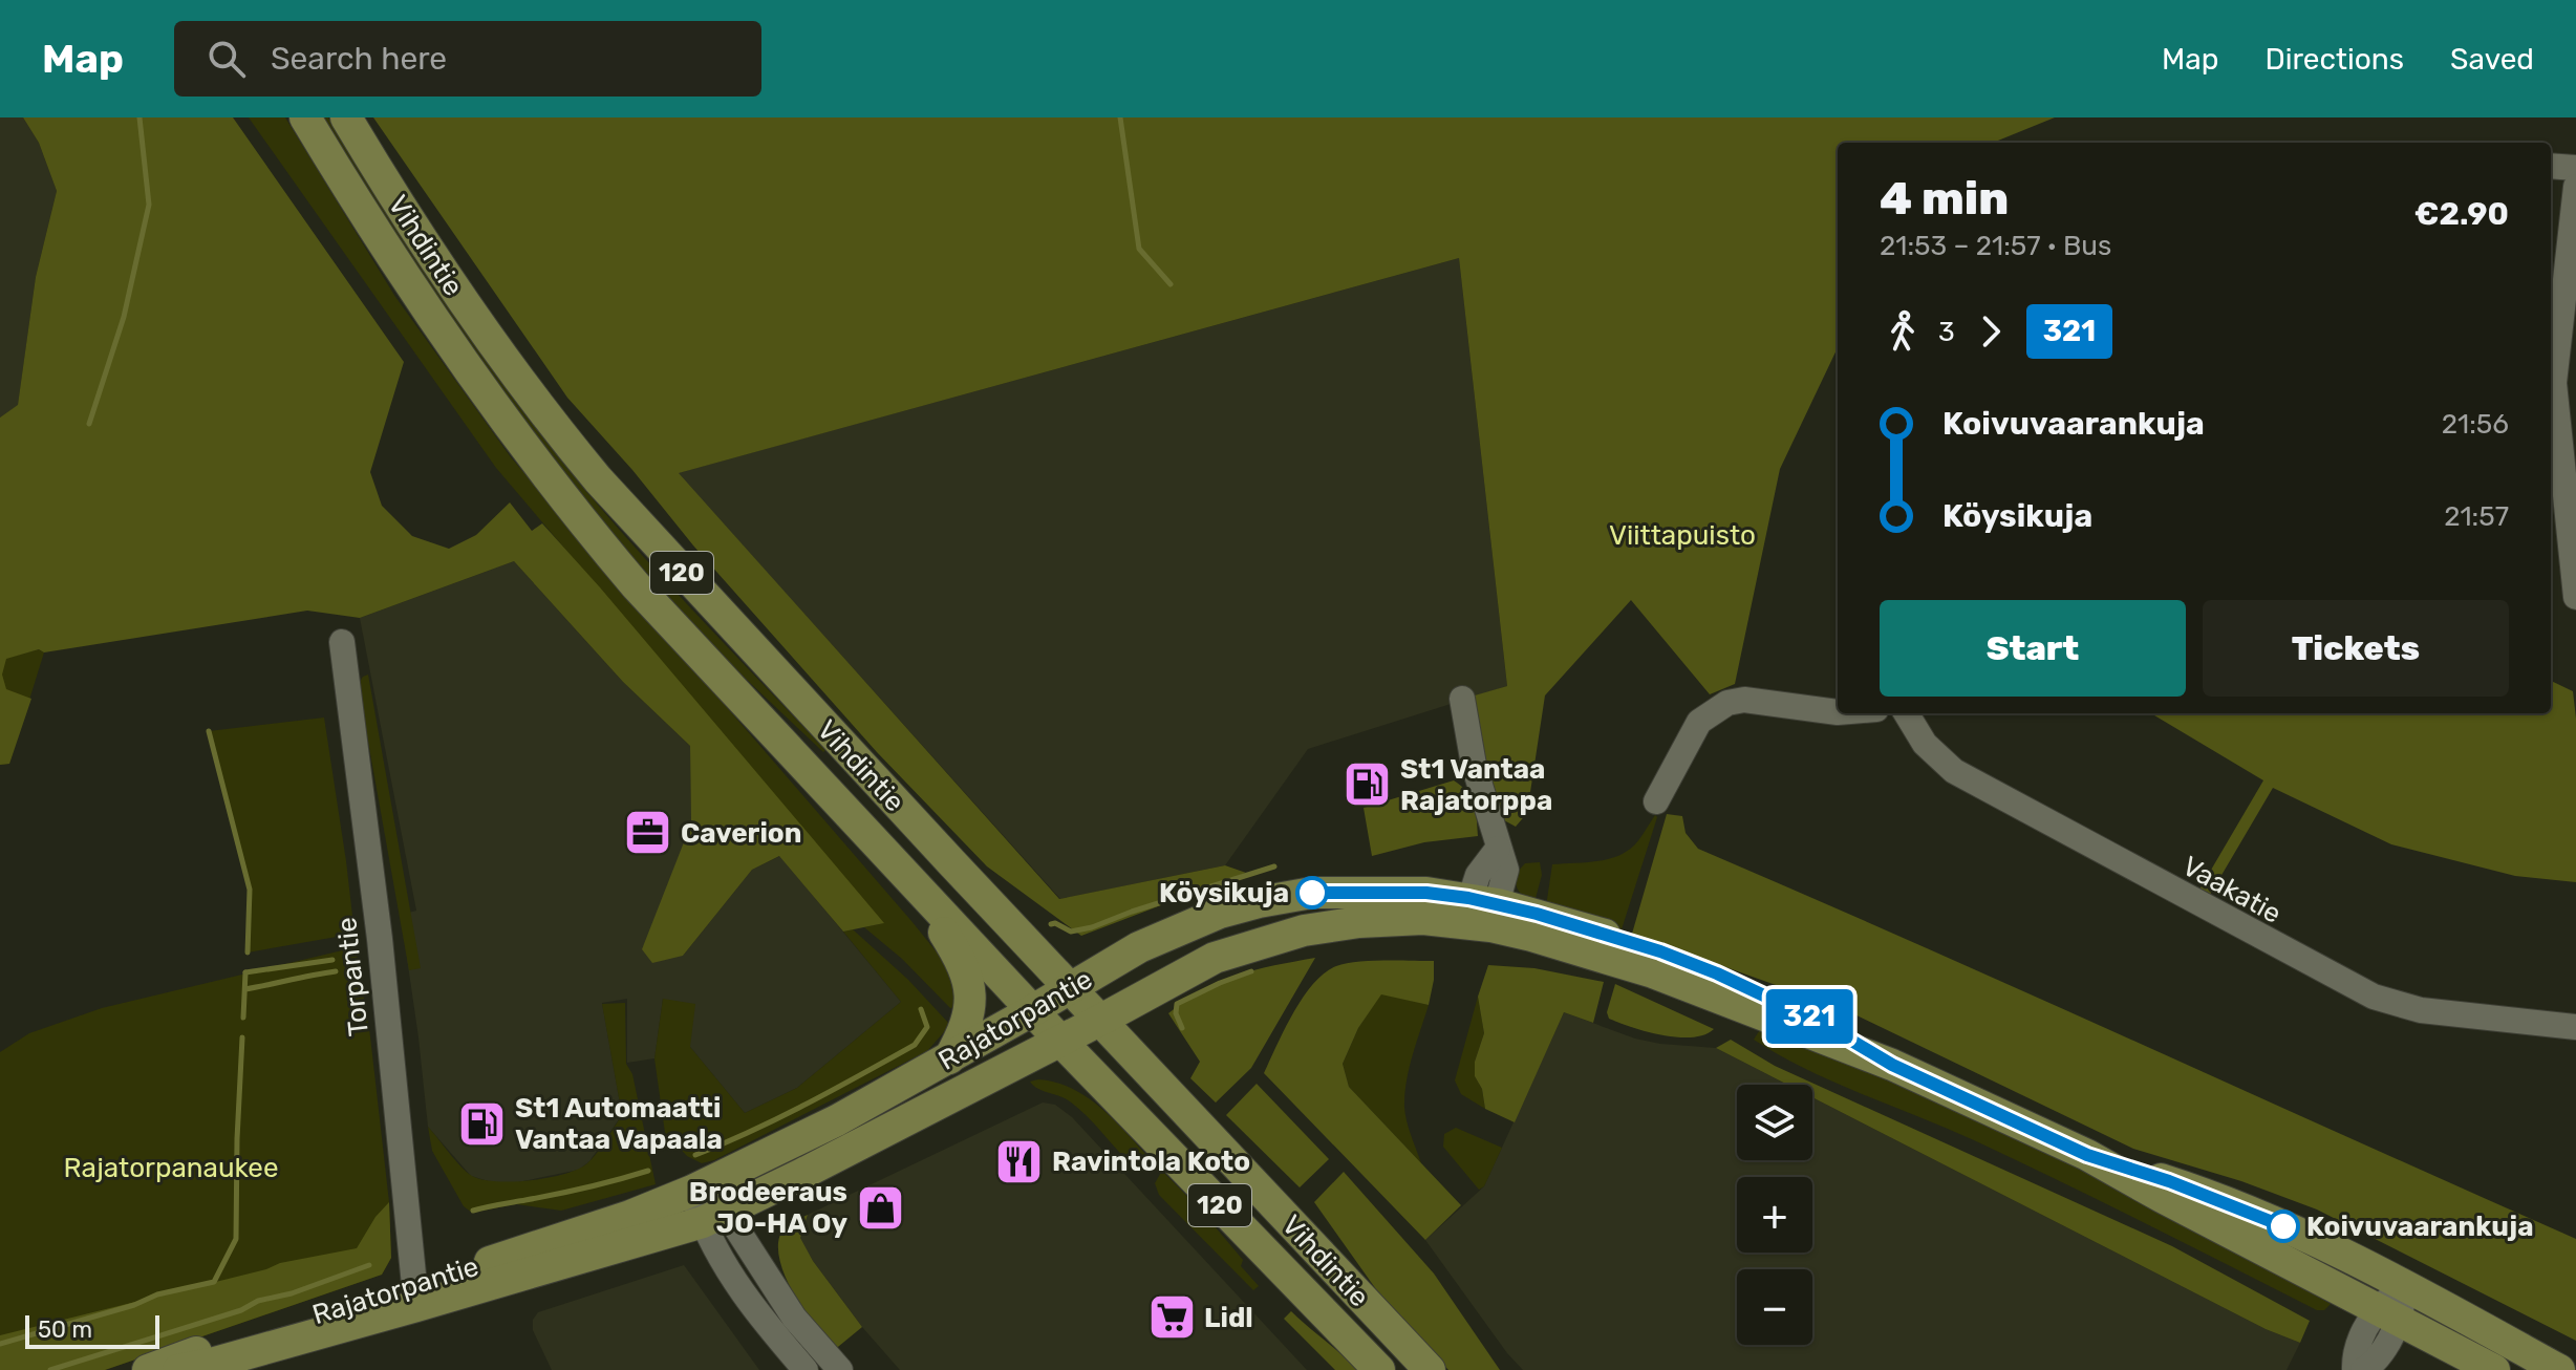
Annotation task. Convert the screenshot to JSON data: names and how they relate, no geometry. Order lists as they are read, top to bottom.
{
  "streets": {
    "main road": ["Vihdintie", "120", "Rajatorpantie"],
    "street": ["Vaakatie", "Torpantie"]
  },
  "crossings": [
    ["Vihdintie", "Rajatorpantie"],
    ["Torpantie", "Rajatorpantie"]
  ],
  "parks": ["Viittapuisto", "Rajatorpanaukee"],
  "places": {
    "fuel station": ["St1 Vantaa Rajatorppa", "St1 Automaatti Vantaa Vapaala"],
    "office": ["Caverion"],
    "other": ["Köysikuja", "Koivuvaarankuja"],
    "restaurant": ["Ravintola Koto"],
    "shop": ["Brodeeraus JO-HA Oy"],
    "supermarket": ["Lidl"]
  },
  "lines": ["bus line 321"],
  "scale_bar": "50 m",
  "page": {
    "header": "Map",
    "search": "Search here",
    "nav": ["Map", "Directions", "Saved"],
    "on_map": "321",
    "heading": ["4 min", "21:53 – 21:57 · Bus", "€2.90"],
    "legs": ["3", "321"],
    "list": [
      {
        "name": "Koivuvaarankuja",
        "value": "21:56"
      },
      {
        "name": "Köysikuja",
        "value": "21:57"
      }
    ],
    "buttons": ["Start", "Tickets"],
    "map_buttons": ["+", "−"],
    "scale": "50 m"
  }
}
